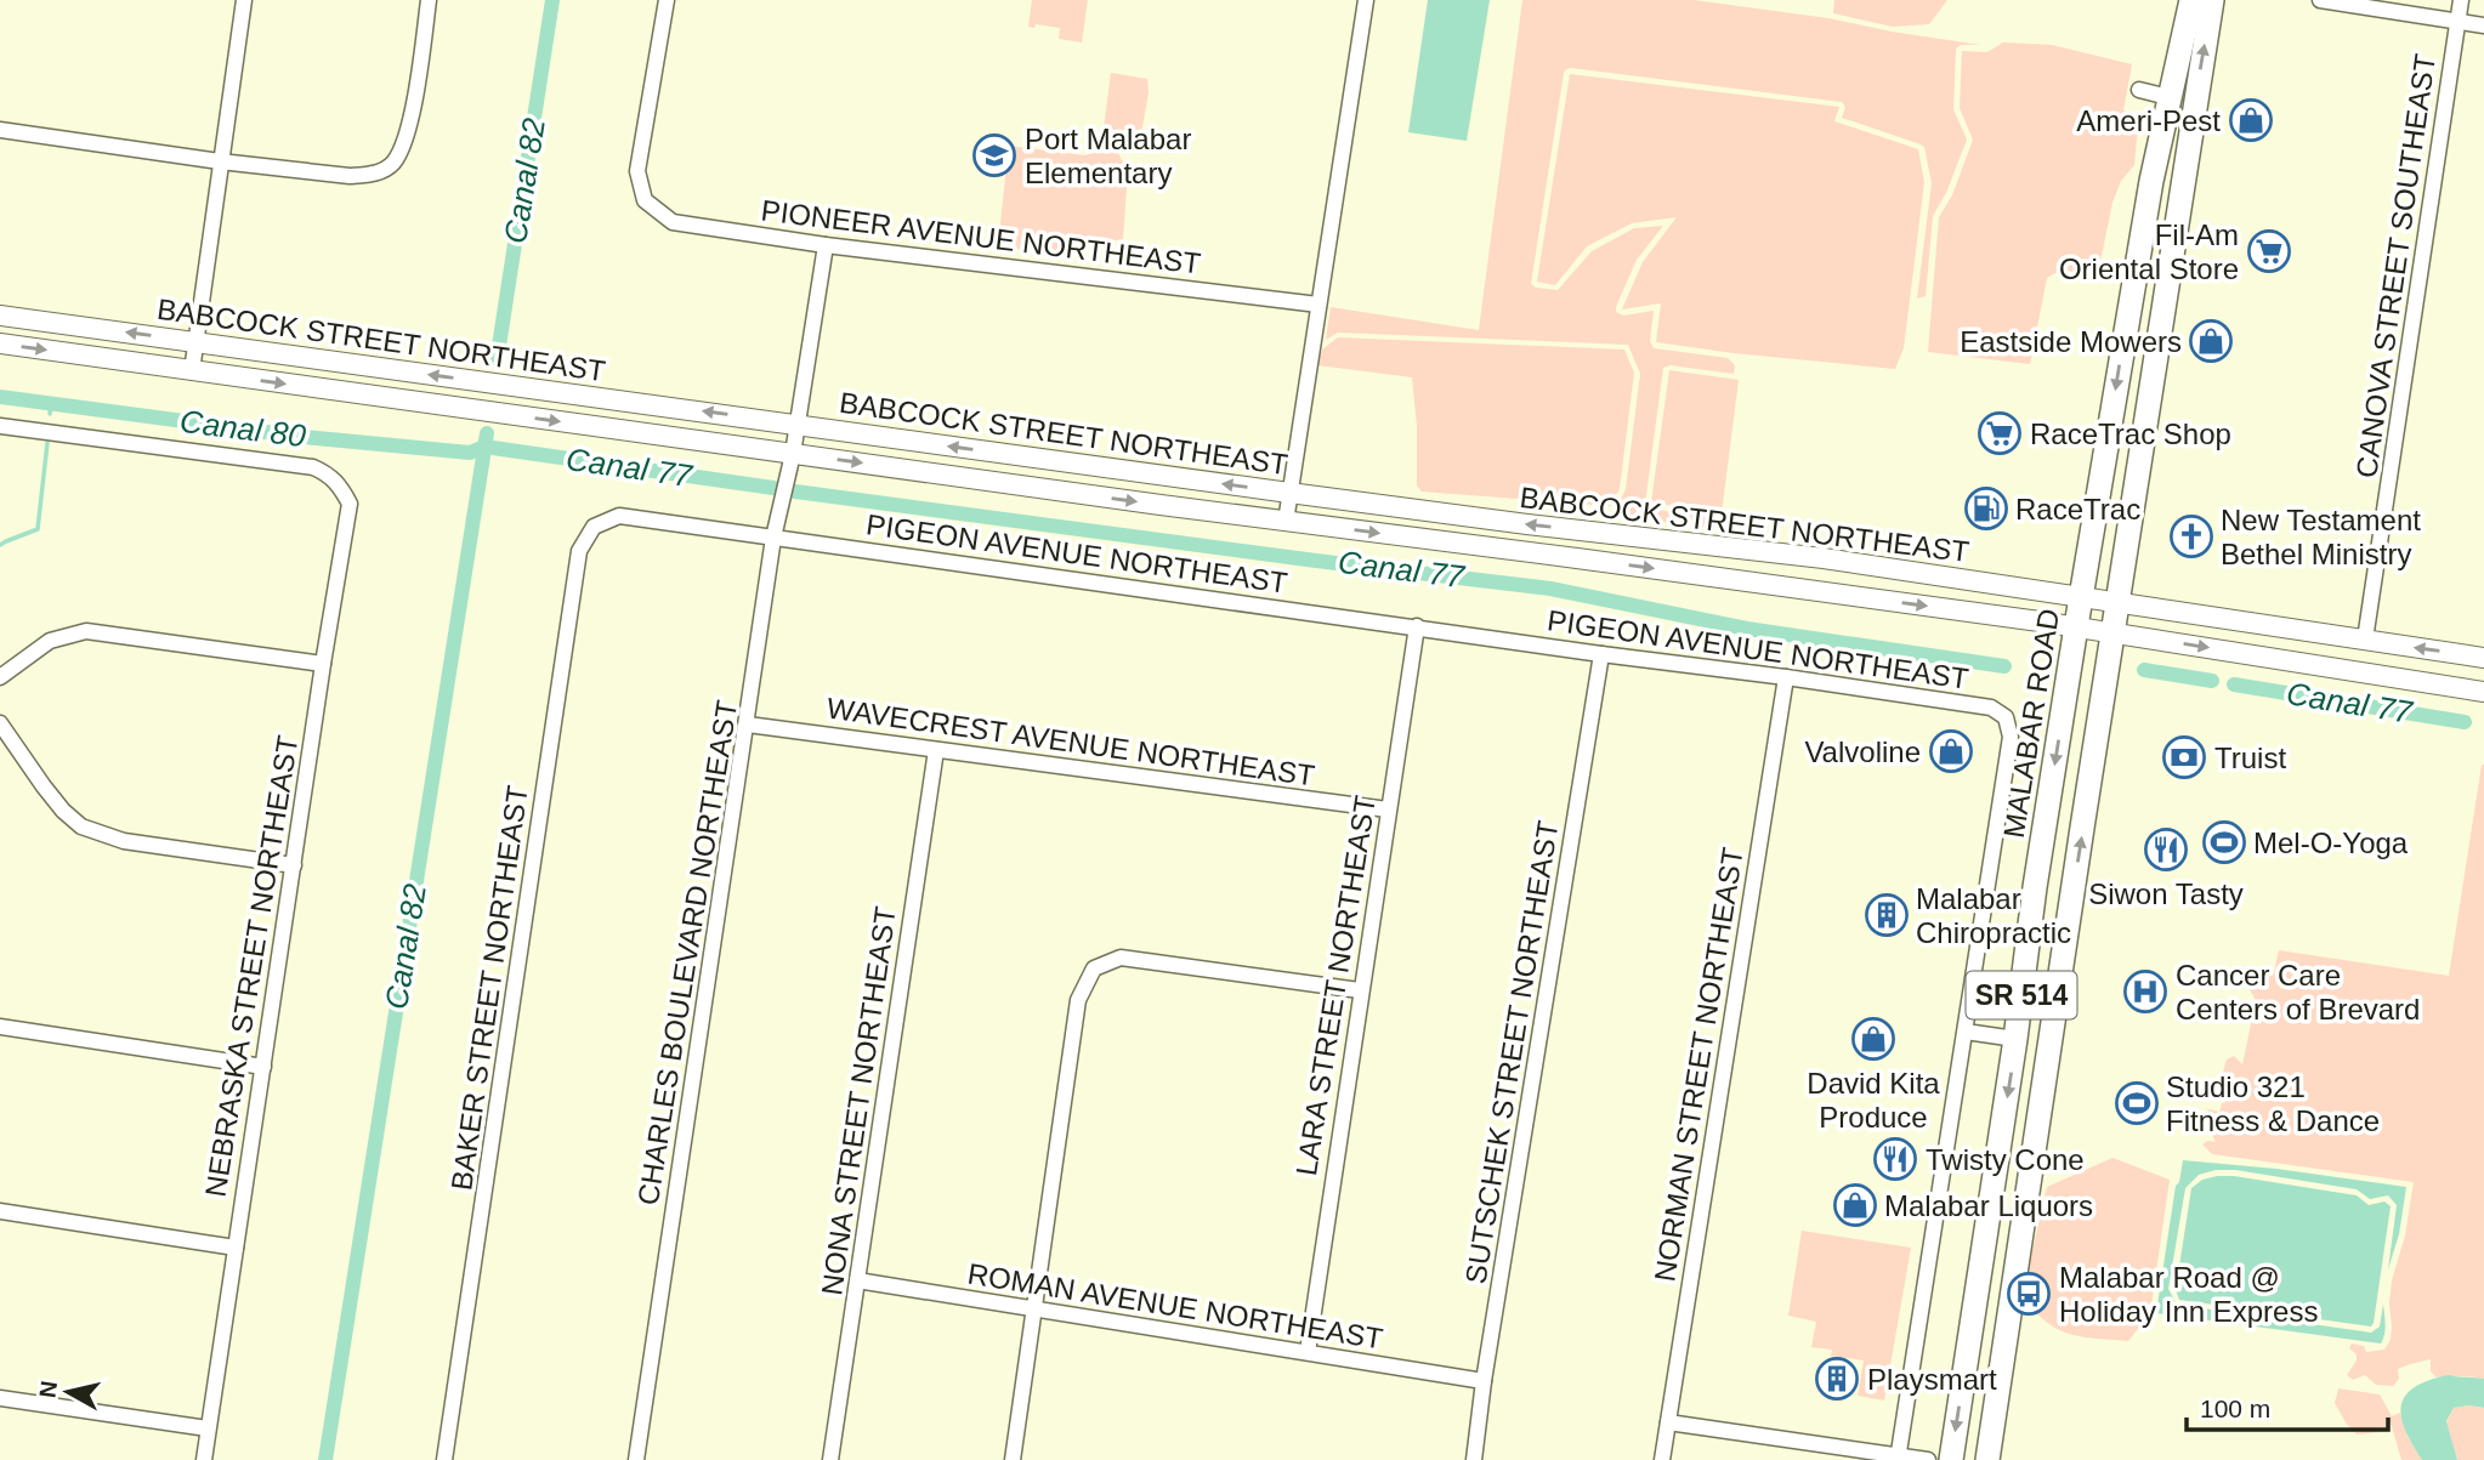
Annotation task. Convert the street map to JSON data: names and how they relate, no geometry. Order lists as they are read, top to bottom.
{
  "streets": {
    "main road": ["BABCOCK STREET NORTHEAST", "MALABAR ROAD", "SR 514"],
    "street": [
      "PIONEER AVENUE NORTHEAST",
      "CANOVA STREET SOUTHEAST",
      "PIGEON AVENUE NORTHEAST",
      "WAVECREST AVENUE NORTHEAST",
      "CHARLES BOULEVARD NORTHEAST",
      "NEBRASKA STREET NORTHEAST",
      "LARA STREET NORTHEAST",
      "BAKER STREET NORTHEAST",
      "SUTSCHEK STREET NORTHEAST",
      "NORMAN STREET NORTHEAST",
      "NONA STREET NORTHEAST",
      "ROMAN AVENUE NORTHEAST"
    ]
  },
  "crossings": [
    ["PIONEER AVENUE NORTHEAST", "CHARLES BOULEVARD NORTHEAST"],
    ["CANOVA STREET SOUTHEAST", "BABCOCK STREET NORTHEAST"],
    ["BABCOCK STREET NORTHEAST", "MALABAR ROAD"],
    ["BABCOCK STREET NORTHEAST", "CHARLES BOULEVARD NORTHEAST"],
    ["BABCOCK STREET NORTHEAST", "SR 514"],
    ["PIGEON AVENUE NORTHEAST", "CHARLES BOULEVARD NORTHEAST"],
    ["PIGEON AVENUE NORTHEAST", "LARA STREET NORTHEAST"],
    ["PIGEON AVENUE NORTHEAST", "BAKER STREET NORTHEAST"],
    ["PIGEON AVENUE NORTHEAST", "SUTSCHEK STREET NORTHEAST"],
    ["PIGEON AVENUE NORTHEAST", "NORMAN STREET NORTHEAST"],
    ["WAVECREST AVENUE NORTHEAST", "CHARLES BOULEVARD NORTHEAST"],
    ["WAVECREST AVENUE NORTHEAST", "LARA STREET NORTHEAST"],
    ["WAVECREST AVENUE NORTHEAST", "NONA STREET NORTHEAST"],
    ["LARA STREET NORTHEAST", "ROMAN AVENUE NORTHEAST"],
    ["SUTSCHEK STREET NORTHEAST", "ROMAN AVENUE NORTHEAST"],
    ["NONA STREET NORTHEAST", "ROMAN AVENUE NORTHEAST"]
  ],
  "water": ["Canal 82", "Canal 80", "Canal 77"],
  "places": {
    "shop": [
      "Ameri-Pest",
      "Eastside Mowers",
      "Valvoline",
      "David Kita Produce",
      "Malabar Liquors"
    ],
    "school or university": ["Port Malabar Elementary"],
    "supermarket": ["Fil-Am Oriental Store", "RaceTrac Shop"],
    "fuel station": ["RaceTrac"],
    "church": ["New Testament Bethel Ministry"],
    "bank": ["Truist"],
    "sports": ["Mel-O-Yoga", "Studio 321 Fitness & Dance"],
    "restaurant": ["Siwon Tasty", "Twisty Cone"],
    "building": ["Malabar Chiropractic", "Playsmart"],
    "hospital": ["Cancer Care Centers of Brevard"],
    "bus stop": ["Malabar Road @ Holiday Inn Express"]
  },
  "scale_bar": "100 m",
  "north": "left"
}
